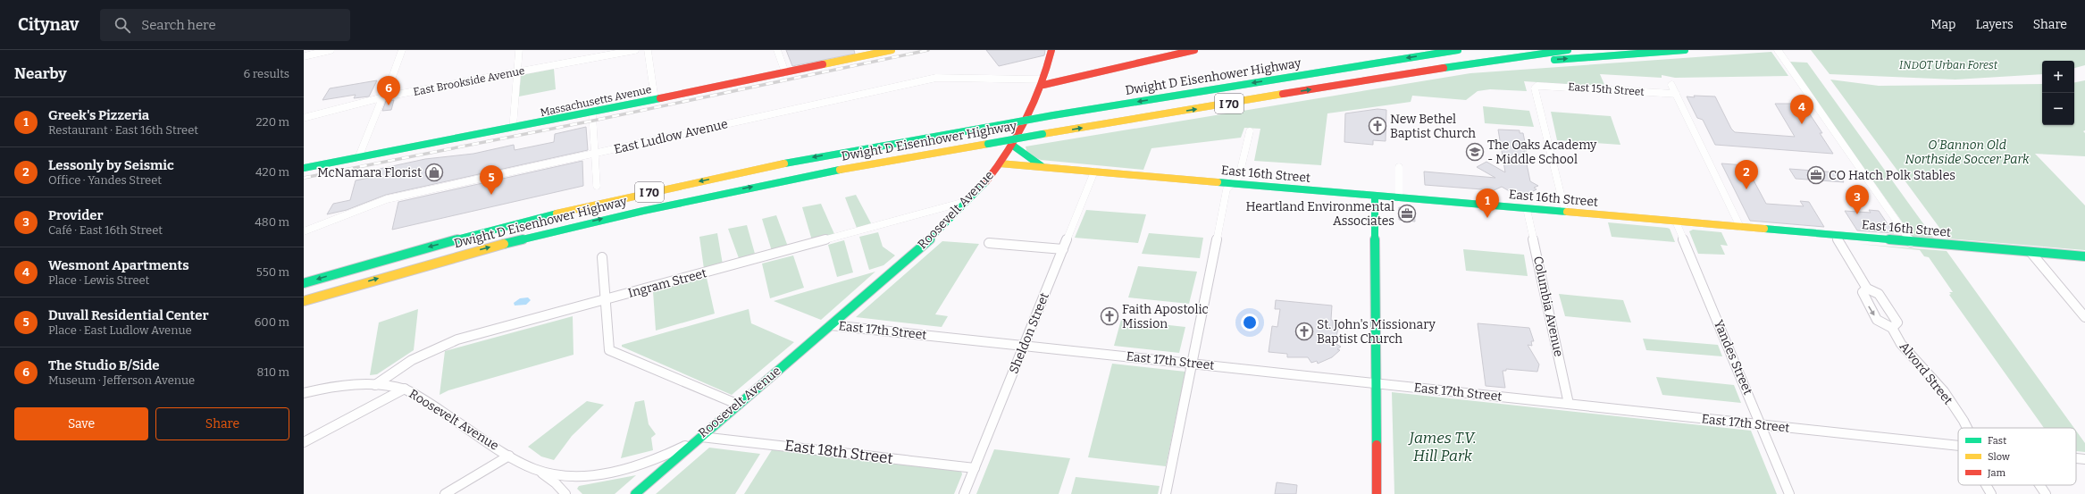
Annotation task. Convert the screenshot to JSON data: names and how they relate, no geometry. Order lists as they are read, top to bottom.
{
  "streets": {
    "main road": [
      "Dwight D Eisenhower Highway",
      "Massachusetts Avenue",
      "I 70",
      "East 16th Street",
      "Roosevelt Avenue"
    ],
    "street": [
      "East Brookside Avenue",
      "East 15th Street",
      "East Ludlow Avenue",
      "Ingram Street",
      "Columbia Avenue",
      "East 17th Street",
      "Sheldon Street",
      "Yandes Street",
      "Alvord Street",
      "East 18th Street"
    ]
  },
  "crossings": [
    ["East 15th Street", "East 16th Street"],
    ["East Ludlow Avenue", "Roosevelt Avenue"],
    ["East 16th Street", "Roosevelt Avenue"],
    ["East 16th Street", "Columbia Avenue"],
    ["East 16th Street", "Sheldon Street"],
    ["East 16th Street", "Yandes Street"],
    ["East 16th Street", "Alvord Street"],
    ["Roosevelt Avenue", "Ingram Street"],
    ["Roosevelt Avenue", "East 17th Street"],
    ["Roosevelt Avenue", "East 18th Street"],
    ["Columbia Avenue", "East 17th Street"],
    ["East 17th Street", "Sheldon Street"],
    ["East 17th Street", "Yandes Street"],
    ["Sheldon Street", "East 18th Street"]
  ],
  "parks": ["INDOT Urban Forest", "O'Bannon Old Northside Soccer Park", "James T.V. Hill Park"],
  "places": {
    "church": ["New Bethel Baptist Church", "Faith Apostolic Mission", "St. John's Missionary Baptist Church"],
    "school or university": ["The Oaks Academy - Middle School"],
    "shop": ["McNamara Florist"],
    "office": ["CO Hatch Polk Stables", "Heartland Environmental Associates"]
  },
  "legend": ["Fast", "Slow", "Jam"],
  "page": {
    "header": "Citynav",
    "search": "Search here",
    "nav": ["Map", "Layers", "Share"],
    "heading": ["Nearby", "6 results"],
    "map_buttons": ["+", "−"],
    "pins": [
      "6",
      "4",
      "2",
      "5",
      "3",
      "1"
    ],
    "list": [
      {
        "mark": "1",
        "name": "Greek's Pizzeria",
        "note": "Restaurant · East 16th Street",
        "value": "220 m"
      },
      {
        "mark": "2",
        "name": "Lessonly by Seismic",
        "note": "Office · Yandes Street",
        "value": "420 m"
      },
      {
        "mark": "3",
        "name": "Provider",
        "note": "Café · East 16th Street",
        "value": "480 m"
      },
      {
        "mark": "4",
        "name": "Wesmont Apartments",
        "note": "Place · Lewis Street",
        "value": "550 m"
      },
      {
        "mark": "5",
        "name": "Duvall Residential Center",
        "note": "Place · East Ludlow Avenue",
        "value": "600 m"
      },
      {
        "mark": "6",
        "name": "The Studio B/Side",
        "note": "Museum · Jefferson Avenue",
        "value": "810 m"
      }
    ],
    "buttons": ["Save", "Share"]
  }
}
